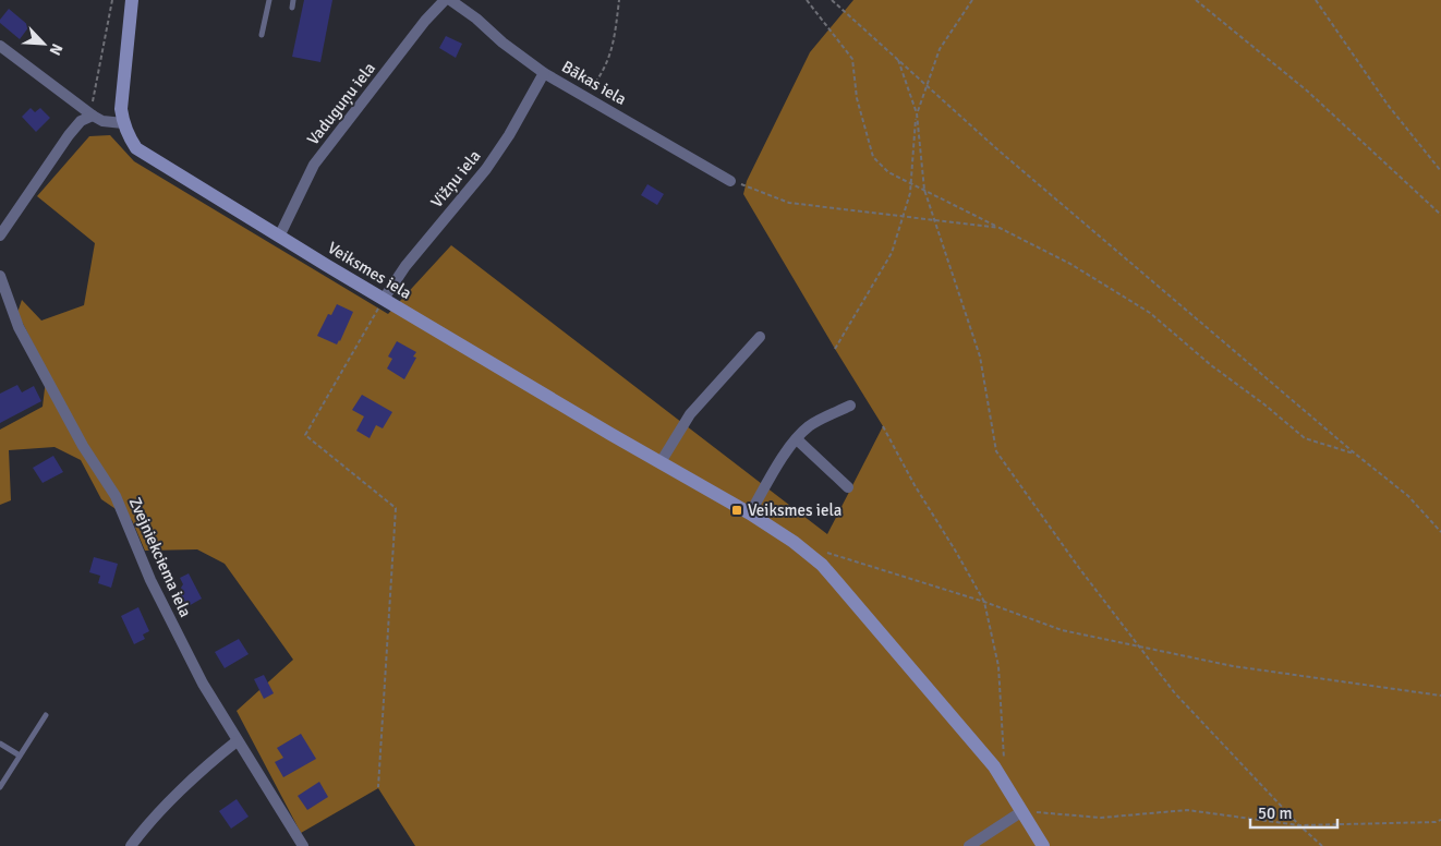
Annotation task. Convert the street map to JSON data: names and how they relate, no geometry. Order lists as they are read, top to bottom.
{
  "streets": {
    "main road": ["Veiksmes iela"],
    "street": [
      "Bākas iela",
      "Vaduguņu iela",
      "Vižņu iela",
      "Zvejniekciema iela"
    ]
  },
  "crossings": [
    ["Bākas iela", "Vižņu iela"],
    ["Vaduguņu iela", "Veiksmes iela"],
    ["Vižņu iela", "Veiksmes iela"]
  ],
  "places": {
    "transit": ["Veiksmes iela"]
  },
  "scale_bar": "50 m",
  "north": "bottom right"
}
